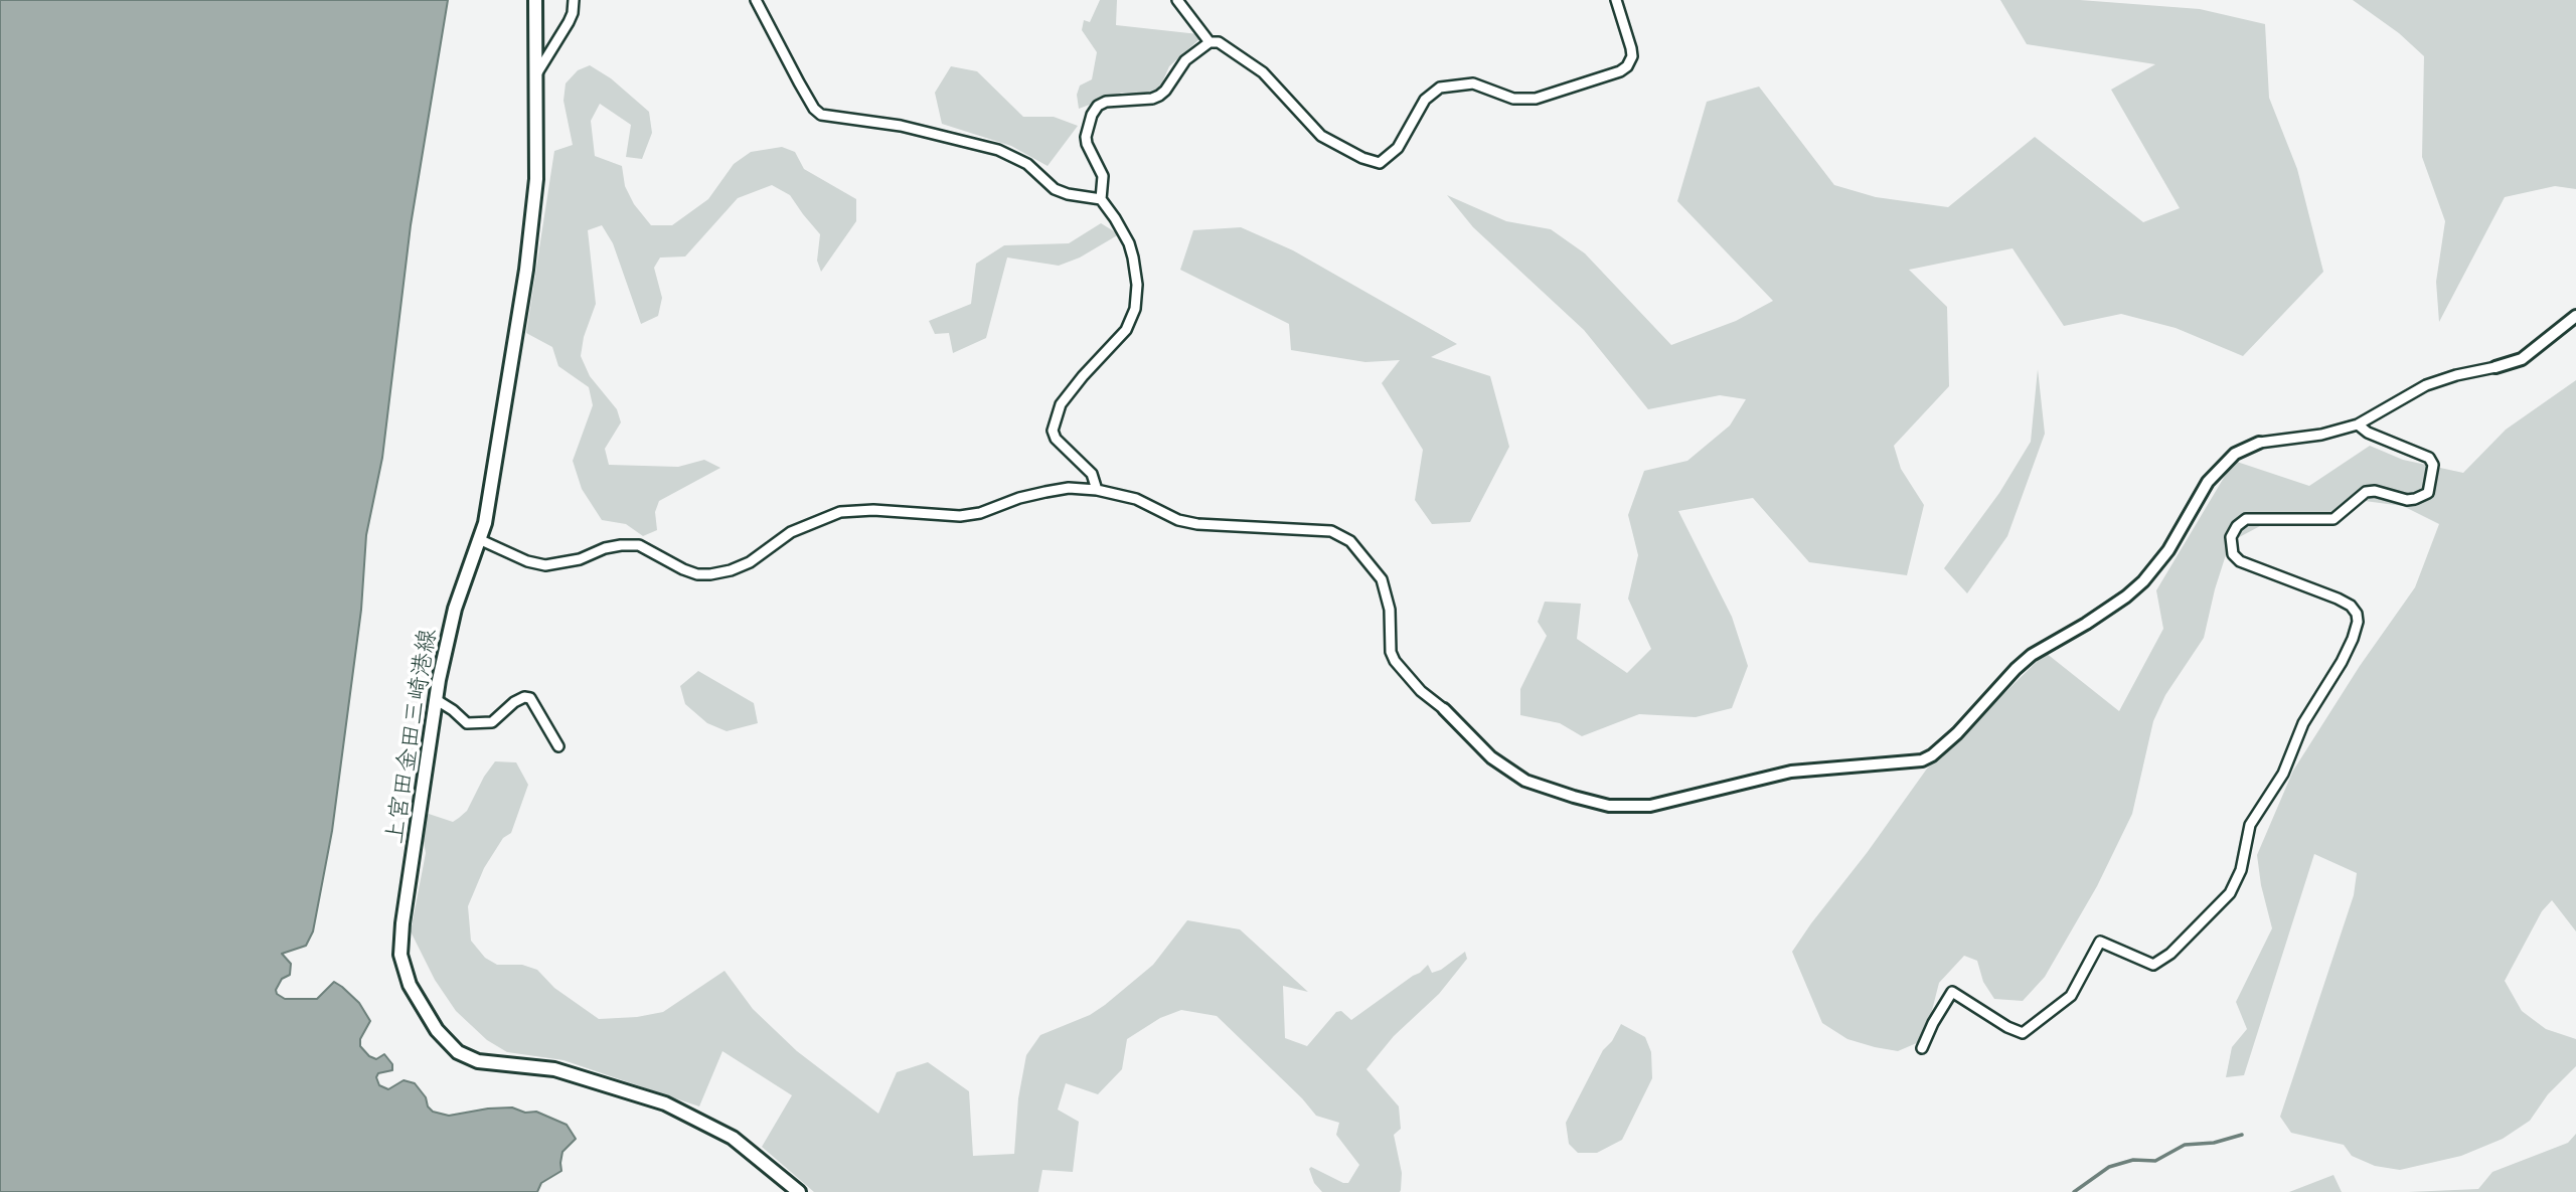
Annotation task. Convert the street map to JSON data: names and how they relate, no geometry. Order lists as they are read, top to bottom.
{
  "streets": {
    "main road": ["上宮田金田三崎港線"]
  }
}
